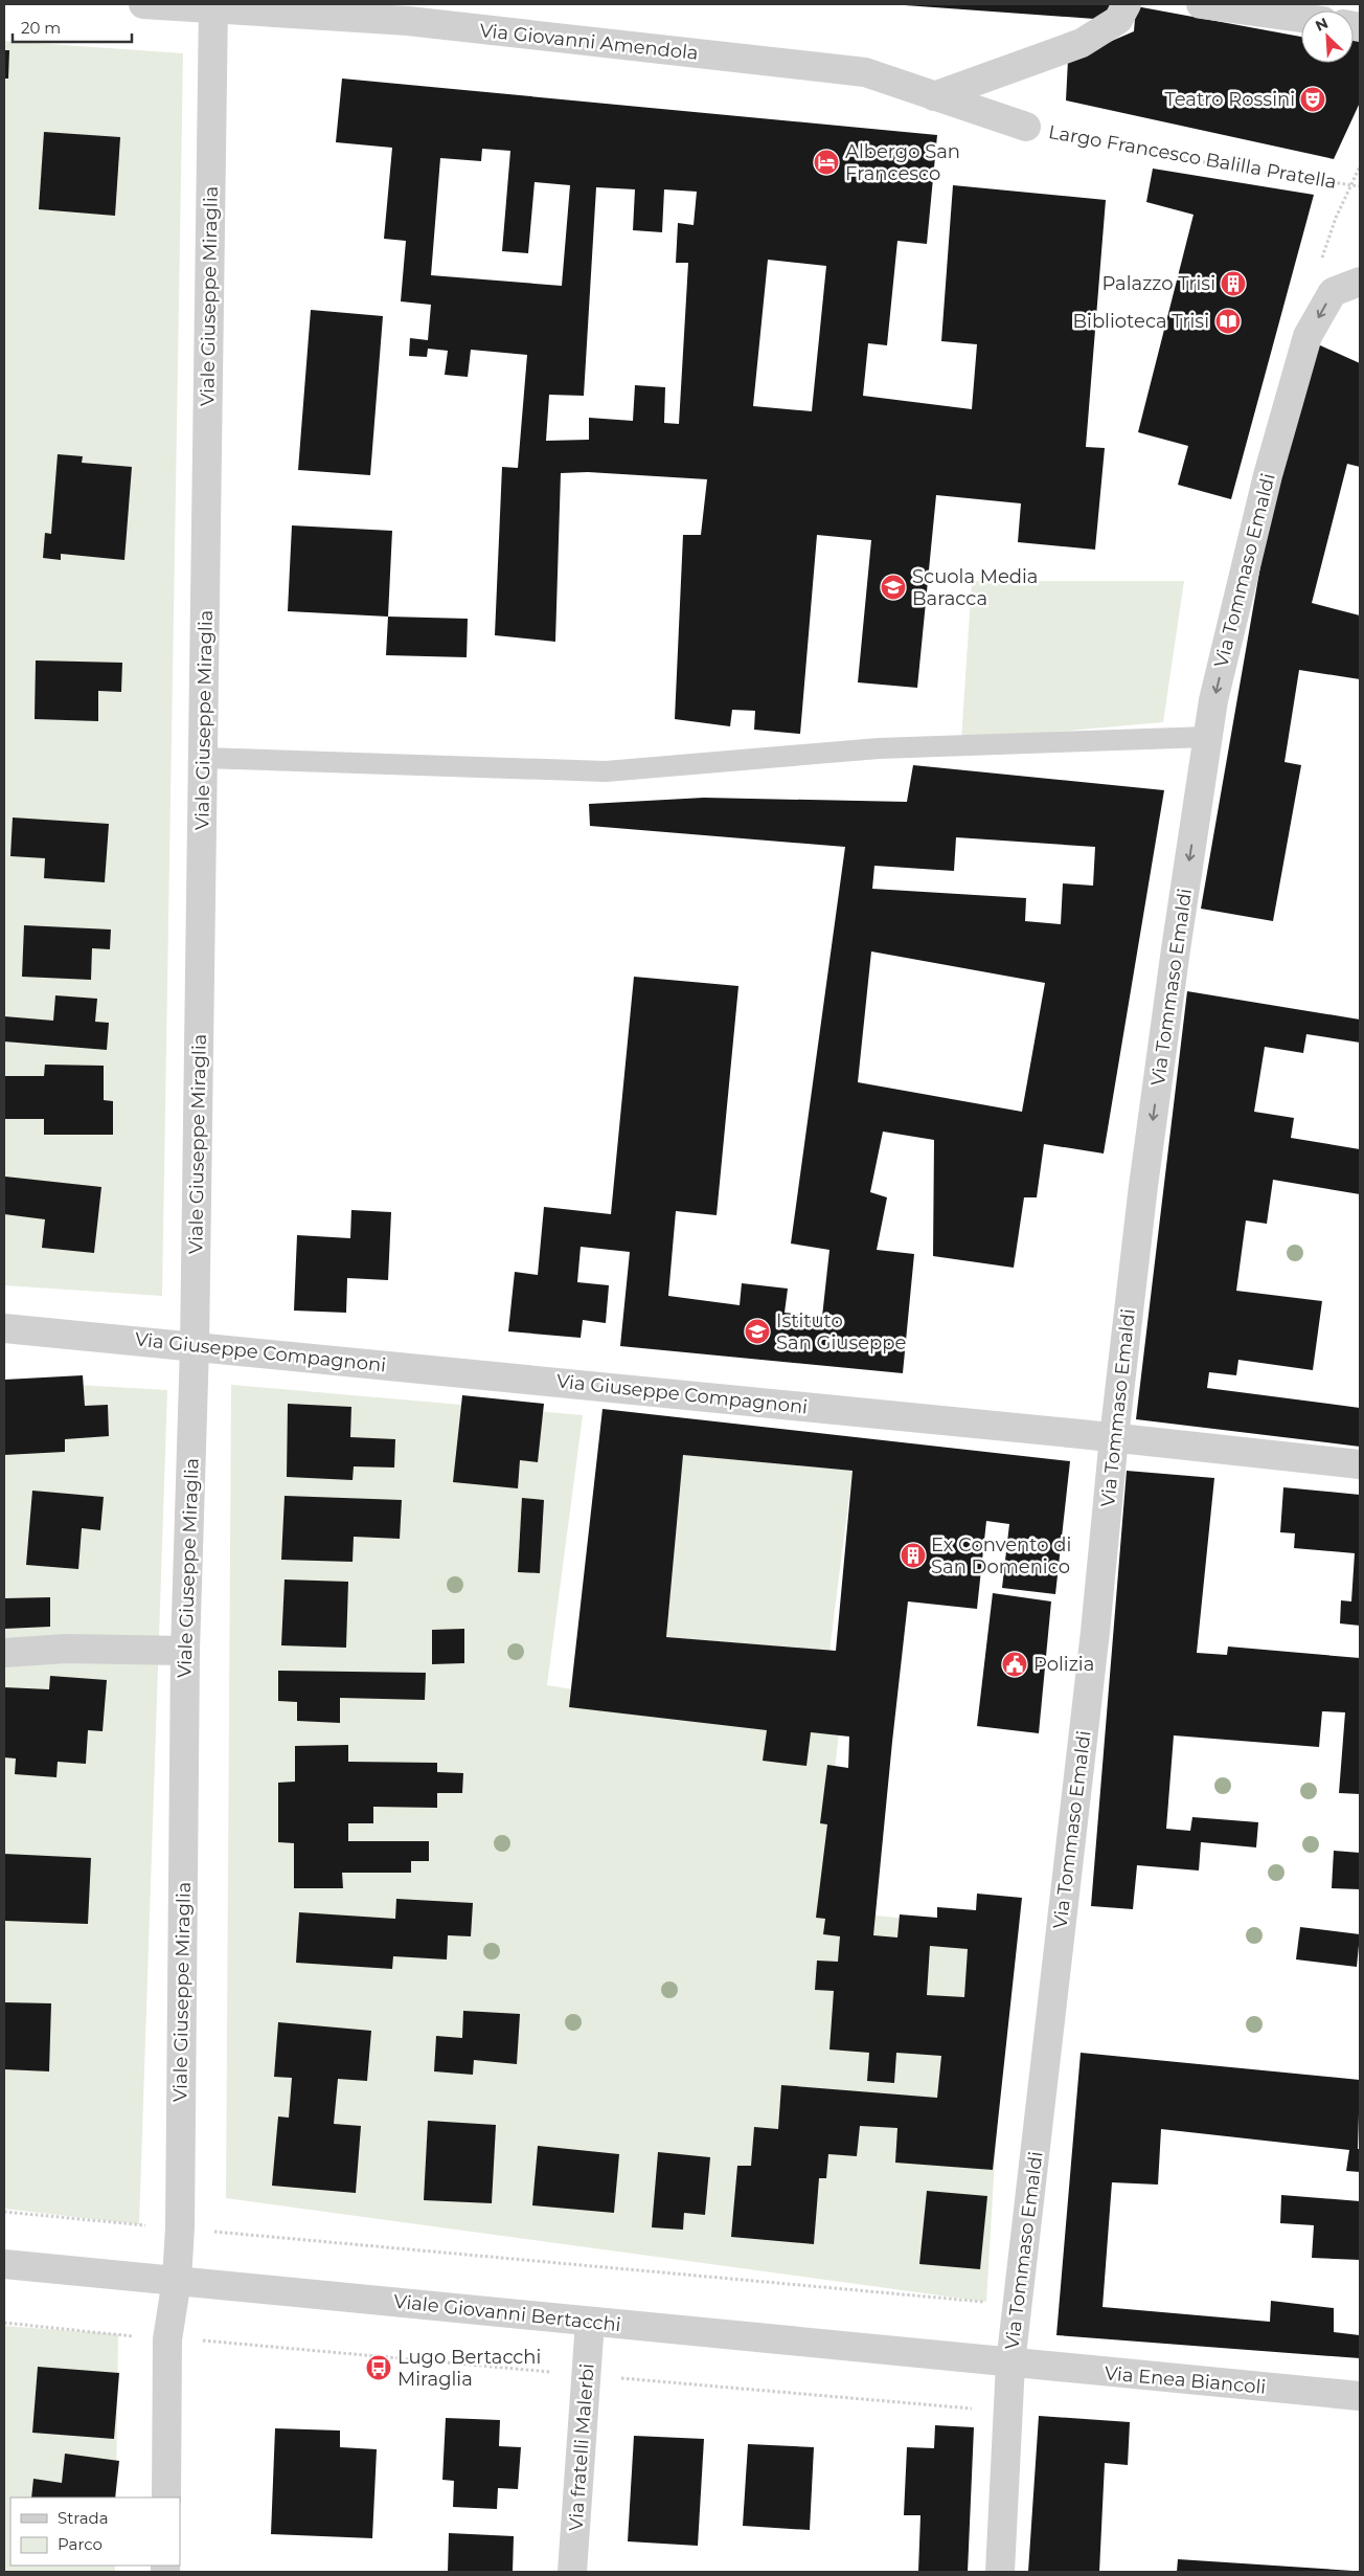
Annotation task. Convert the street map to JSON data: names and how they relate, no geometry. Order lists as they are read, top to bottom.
{
  "streets": {
    "street": [
      "Via Giovanni Amendola",
      "Viale Giuseppe Miraglia",
      "Via Tommaso Emaldi",
      "Via Giuseppe Compagnoni",
      "Viale Giovanni Bertacchi",
      "Via Enea Biancoli",
      "Via fratelli Malerbi"
    ],
    "path": ["Largo Francesco Balilla Pratella"]
  },
  "crossings": [
    ["Via Giovanni Amendola", "Largo Francesco Balilla Pratella"],
    ["Via Giovanni Amendola", "Viale Giuseppe Miraglia"],
    ["Viale Giuseppe Miraglia", "Via Giuseppe Compagnoni"],
    ["Viale Giuseppe Miraglia", "Viale Giovanni Bertacchi"],
    ["Via Tommaso Emaldi", "Via Giuseppe Compagnoni"],
    ["Via Tommaso Emaldi", "Viale Giovanni Bertacchi"],
    ["Via Tommaso Emaldi", "Via Enea Biancoli"],
    ["Viale Giovanni Bertacchi", "Via Enea Biancoli"],
    ["Viale Giovanni Bertacchi", "Via fratelli Malerbi"]
  ],
  "one_way": ["Via Tommaso Emaldi"],
  "places": {
    "theatre": ["Teatro Rossini"],
    "hotel": ["Albergo San Francesco"],
    "building": ["Palazzo Trisi", "Ex Convento di San Domenico"],
    "library": ["Biblioteca Trisi"],
    "school or university": ["Scuola Media Baracca", "Istituto San Giuseppe"],
    "public building": ["Polizia"],
    "bus stop": ["Lugo Bertacchi Miraglia"]
  },
  "legend": ["Strada", "Parco"],
  "scale_bar": "20 m",
  "north": "top left"
}
